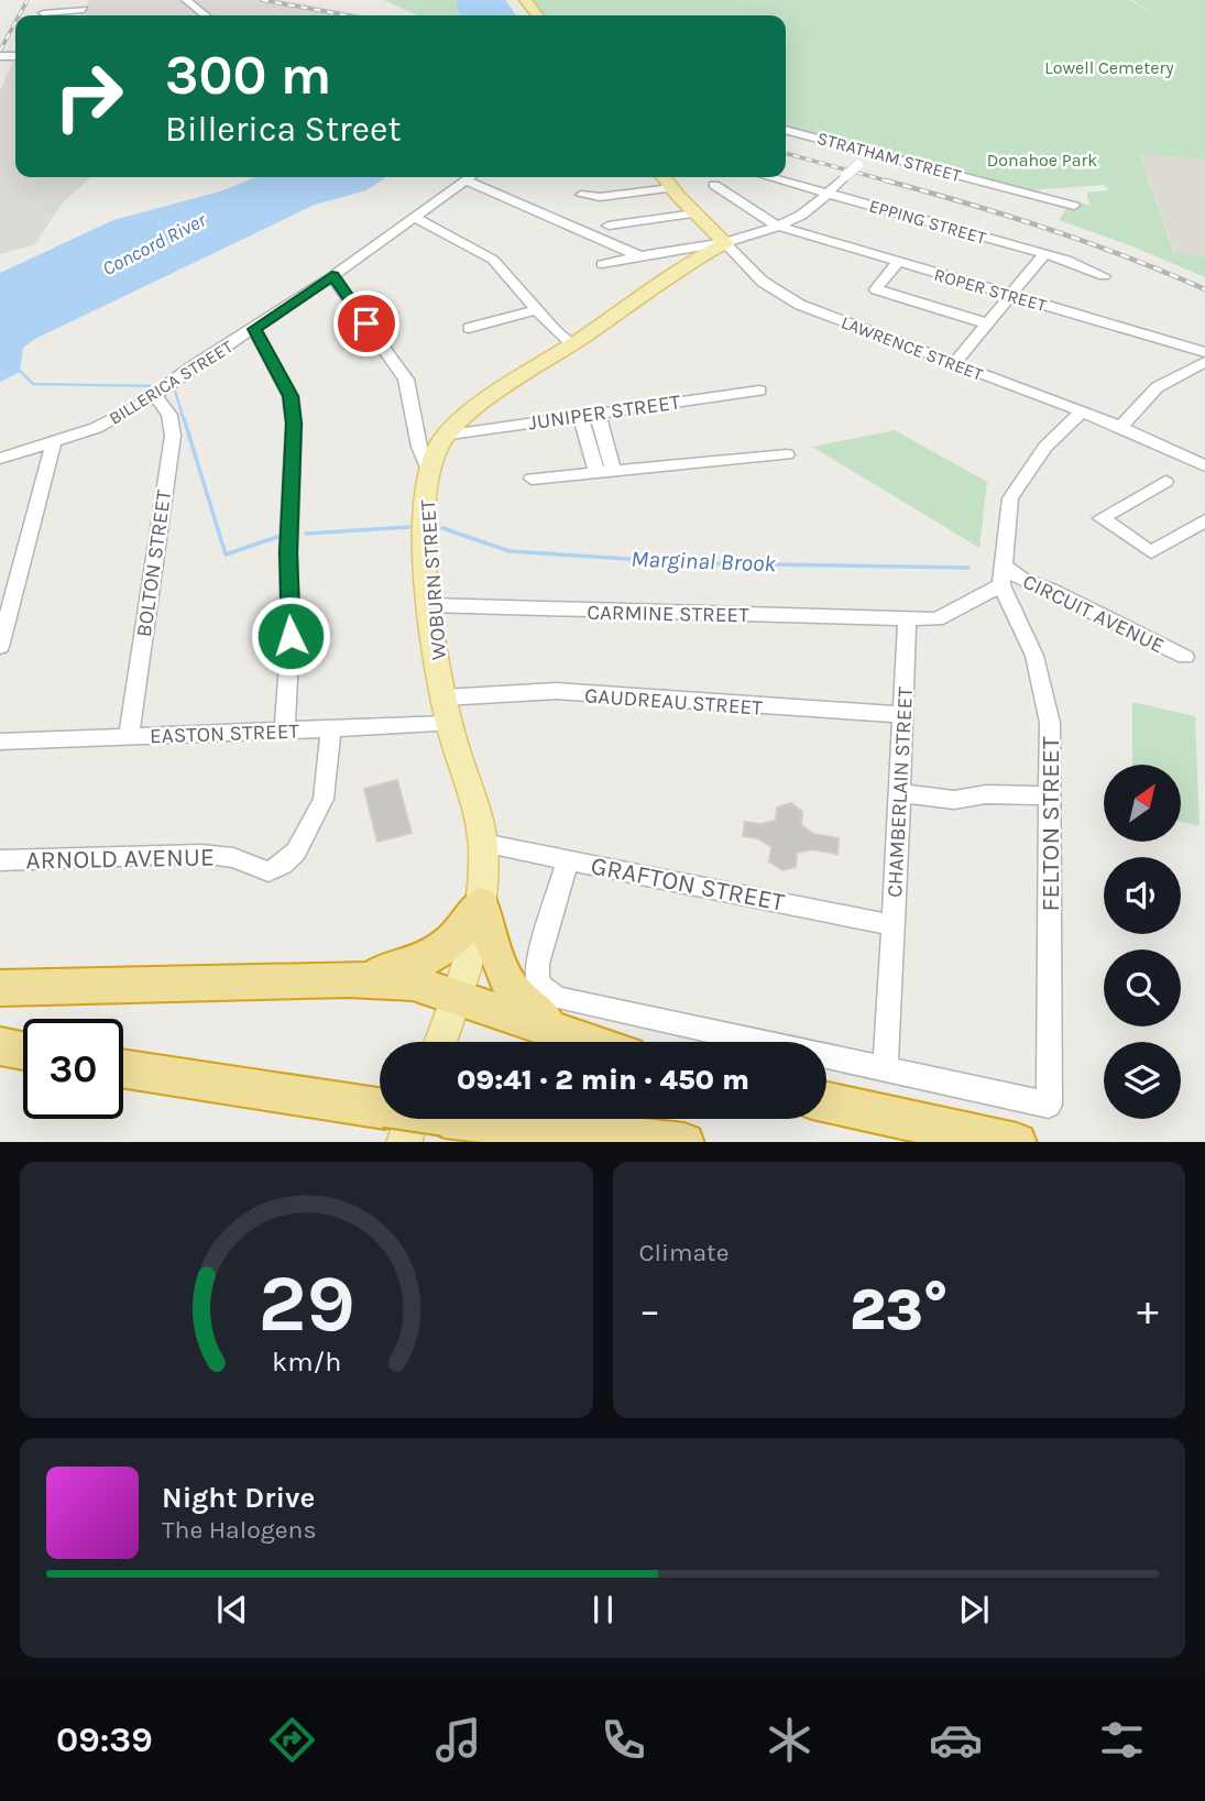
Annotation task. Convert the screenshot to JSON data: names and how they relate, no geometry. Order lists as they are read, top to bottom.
{
  "streets": {
    "main road": ["LAWRENCE STREET", "WOBURN STREET"],
    "street": [
      "STRATHAM STREET",
      "EPPING STREET",
      "ROPER STREET",
      "BILLERICA STREET",
      "JUNIPER STREET",
      "BOLTON STREET",
      "CARMINE STREET",
      "CIRCUIT AVENUE",
      "GAUDREAU STREET",
      "EASTON STREET",
      "CHAMBERLAIN STREET",
      "FELTON STREET",
      "ARNOLD AVENUE",
      "GRAFTON STREET"
    ]
  },
  "crossings": [
    ["LAWRENCE STREET", "WOBURN STREET"],
    ["LAWRENCE STREET", "FELTON STREET"],
    ["BILLERICA STREET", "BOLTON STREET"],
    ["JUNIPER STREET", "WOBURN STREET"],
    ["BOLTON STREET", "EASTON STREET"],
    ["WOBURN STREET", "CARMINE STREET"],
    ["WOBURN STREET", "GAUDREAU STREET"],
    ["WOBURN STREET", "EASTON STREET"],
    ["WOBURN STREET", "GRAFTON STREET"],
    ["CARMINE STREET", "CHAMBERLAIN STREET"],
    ["CIRCUIT AVENUE", "FELTON STREET"],
    ["GAUDREAU STREET", "CHAMBERLAIN STREET"],
    ["EASTON STREET", "ARNOLD AVENUE"],
    ["CHAMBERLAIN STREET", "FELTON STREET"],
    ["CHAMBERLAIN STREET", "GRAFTON STREET"]
  ],
  "water": ["Concord River", "Marginal Brook"],
  "parks": ["Lowell Cemetery", "Donahoe Park"],
  "north": "top right",
  "page": {
    "turn": ["300 m", "Billerica Street"],
    "limit": "30",
    "trip": "09:41 · 2 min · 450 m",
    "tile": "Climate",
    "heat": ["−", "23°", "+"],
    "song": ["Night Drive", "The Halogens"],
    "tabs": "09:39",
    "gauge": ["29", "km/h"]
  }
}
